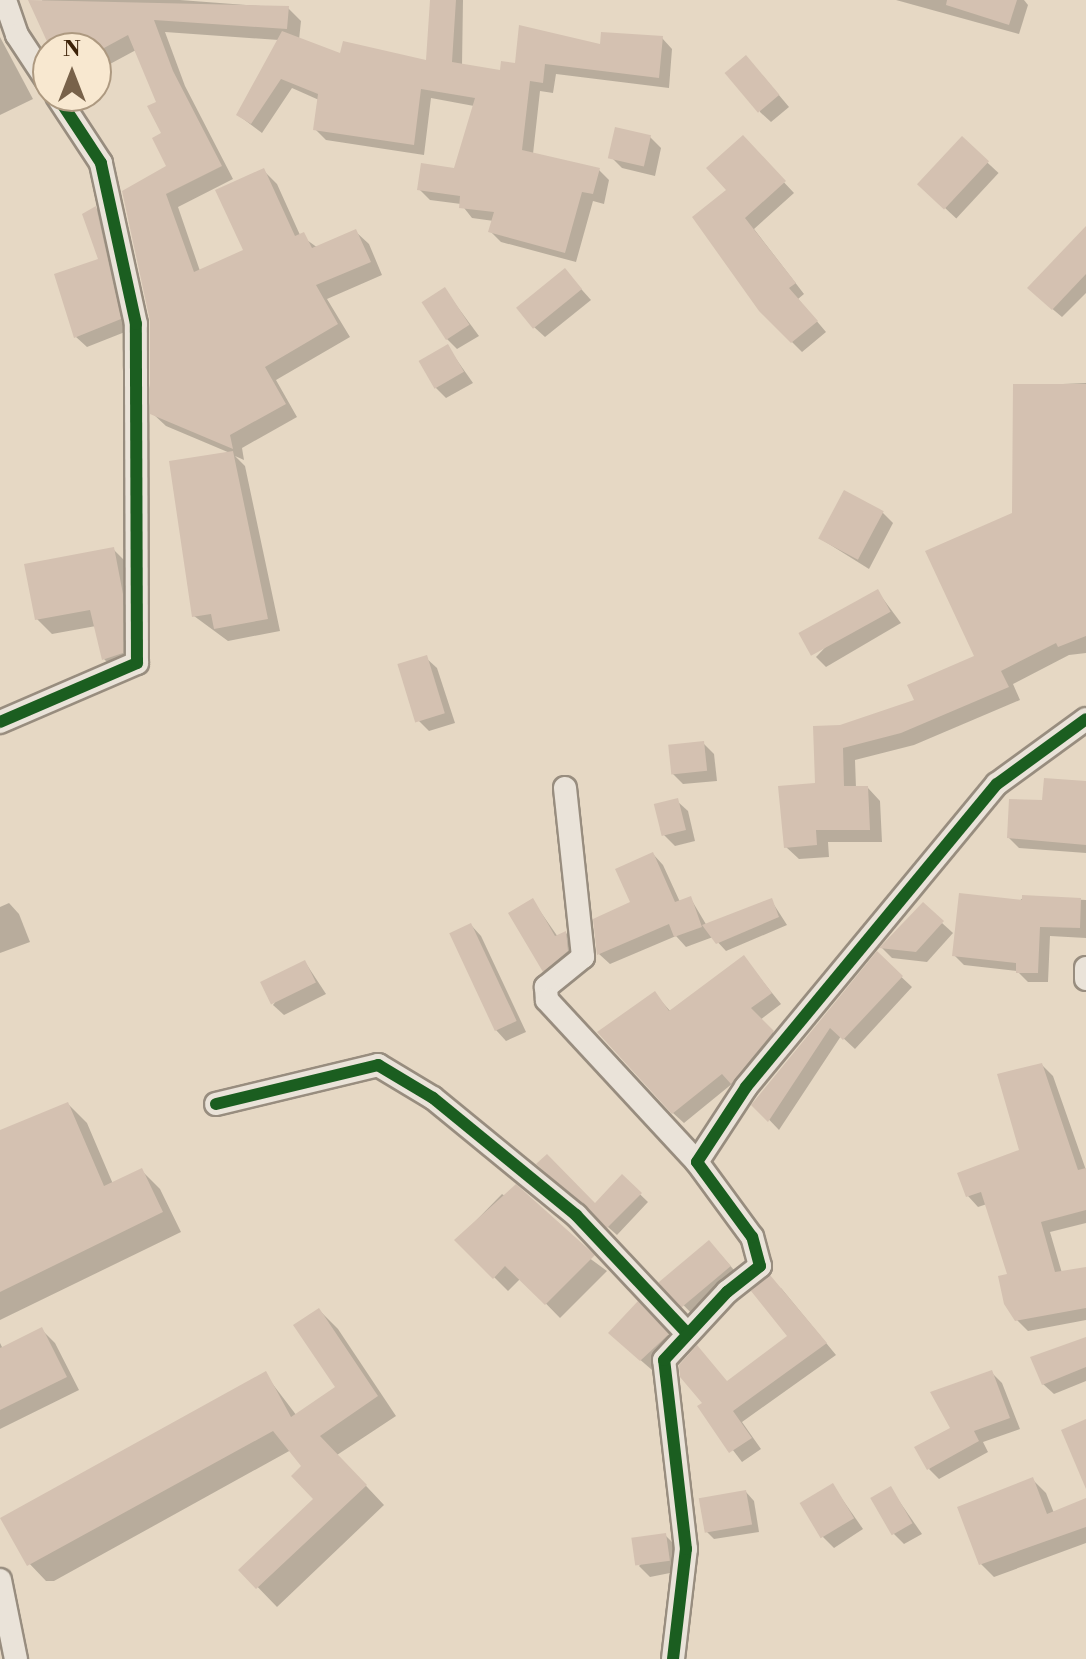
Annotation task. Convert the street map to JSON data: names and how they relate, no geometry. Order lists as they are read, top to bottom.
{
  "north": "top"
}
